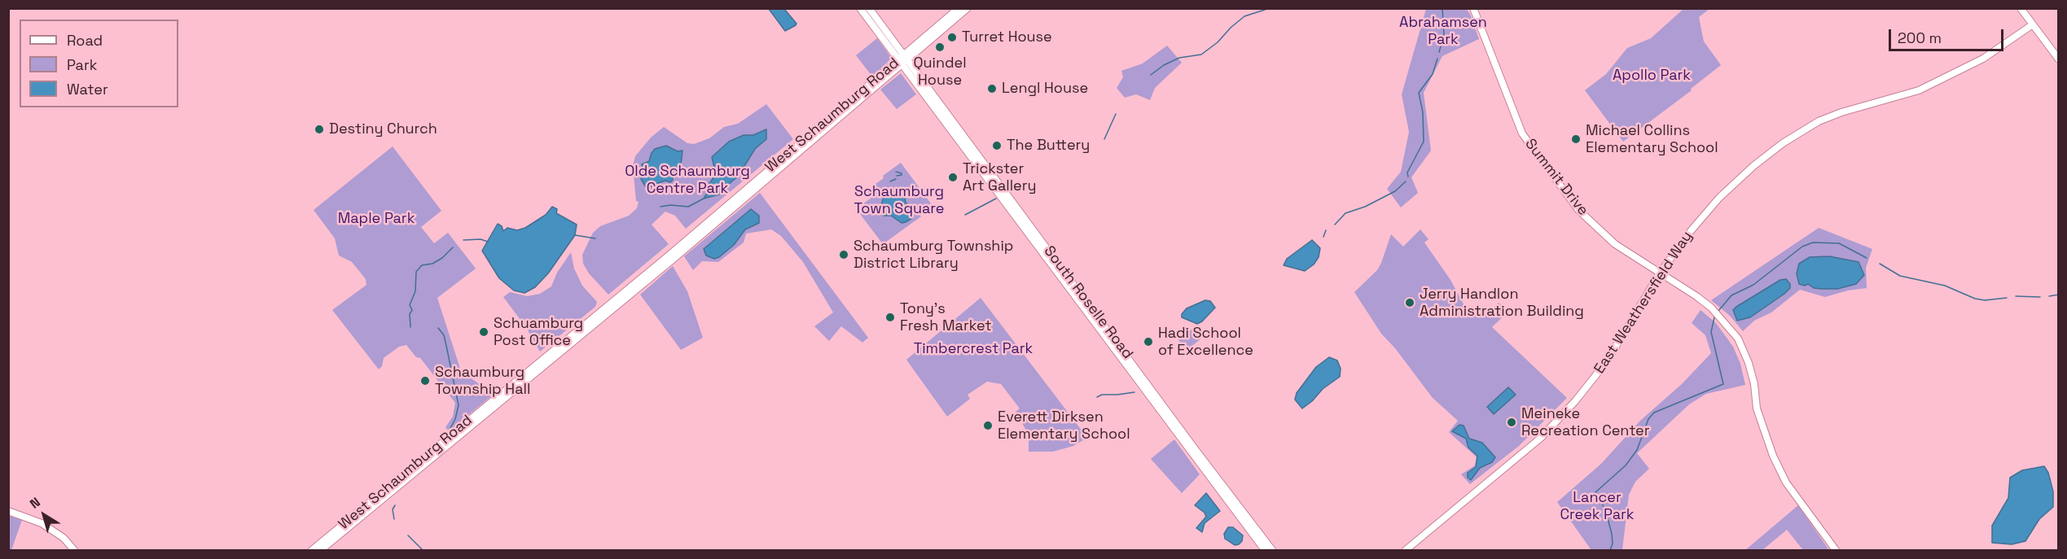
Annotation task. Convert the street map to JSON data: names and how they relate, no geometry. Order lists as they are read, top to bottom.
{
  "streets": {
    "main road": [
      "West Schaumburg Road",
      "Summit Drive",
      "South Roselle Road",
      "East Weathersfield Way"
    ]
  },
  "crossings": [
    ["West Schaumburg Road", "South Roselle Road"],
    ["Summit Drive", "East Weathersfield Way"]
  ],
  "parks": [
    "Abrahamsen Park",
    "Apollo Park",
    "Olde Schaumburg Centre Park",
    "Schaumburg Town Square",
    "Maple Park",
    "Timbercrest Park",
    "Lancer Creek Park"
  ],
  "places": [
    "Turret House",
    "Quindel House",
    "Lengl House",
    "Destiny Church",
    "Michael Collins Elementary School",
    "The Buttery",
    "Trickster Art Gallery",
    "Schaumburg Township District Library",
    "Jerry Handlon Administration Building",
    "Tony's Fresh Market",
    "Schuamburg Post Office",
    "Hadi School of Excellence",
    "Schaumburg Township Hall",
    "Meineke Recreation Center",
    "Everett Dirksen Elementary School"
  ],
  "legend": ["Road", "Park", "Water"],
  "scale_bar": "200 m",
  "north": "top left"
}
